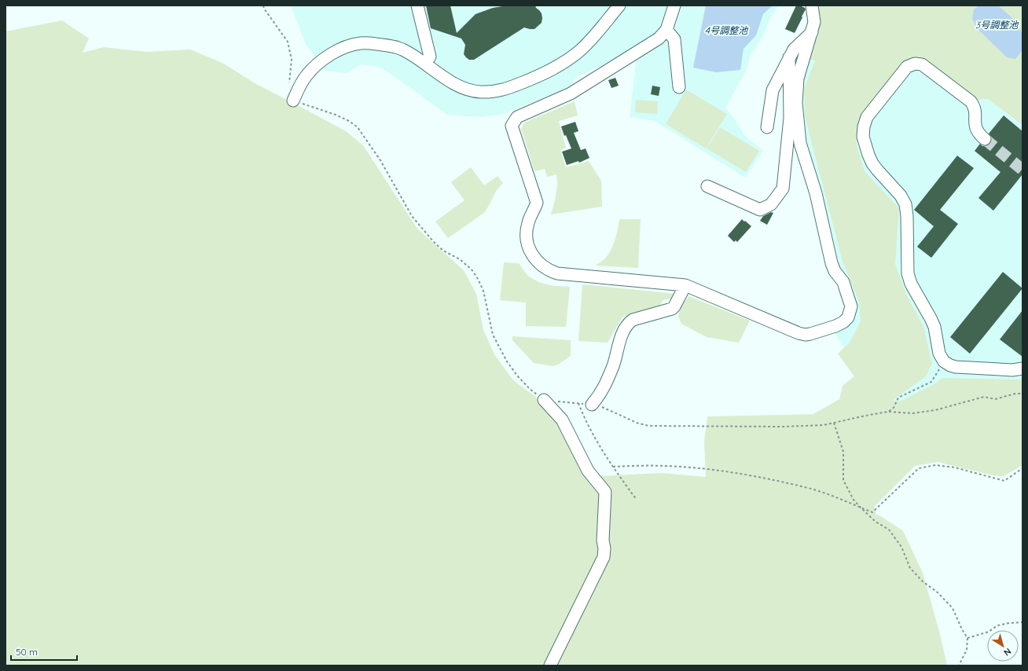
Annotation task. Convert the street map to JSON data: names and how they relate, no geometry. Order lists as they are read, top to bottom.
{
  "water": ["3号調整池", "4号調整池"],
  "scale_bar": "50 m",
  "north": "bottom right"
}
